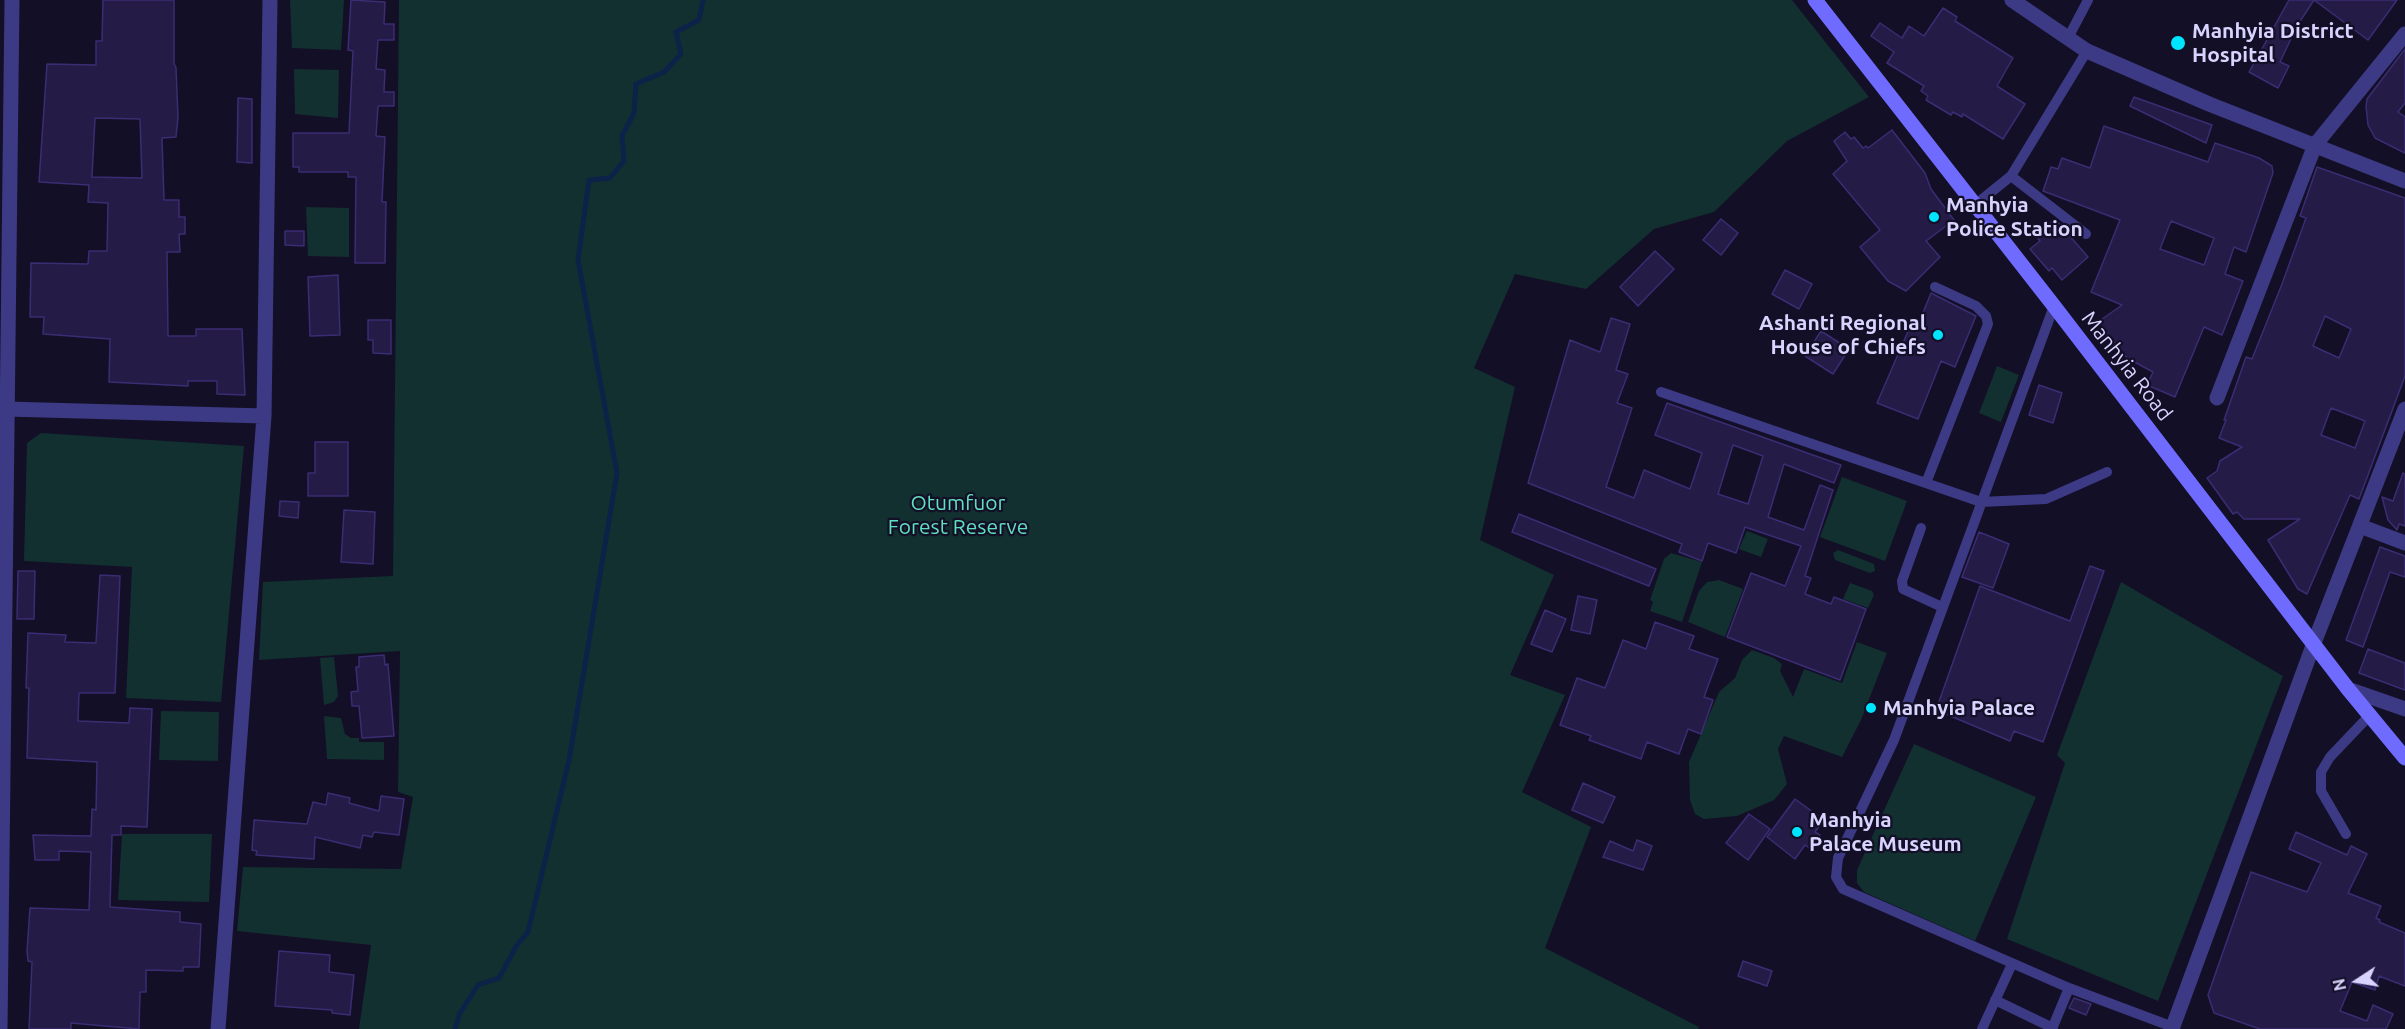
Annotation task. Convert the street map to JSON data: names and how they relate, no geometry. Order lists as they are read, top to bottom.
{
  "streets": {
    "main road": ["Manhyia Road"]
  },
  "parks": ["Otumfuor Forest Reserve"],
  "places": [
    "Manhyia District Hospital",
    "Manhyia Police Station",
    "Ashanti Regional House of Chiefs",
    "Manhyia Palace",
    "Manhyia Palace Museum"
  ],
  "north": "left"
}
